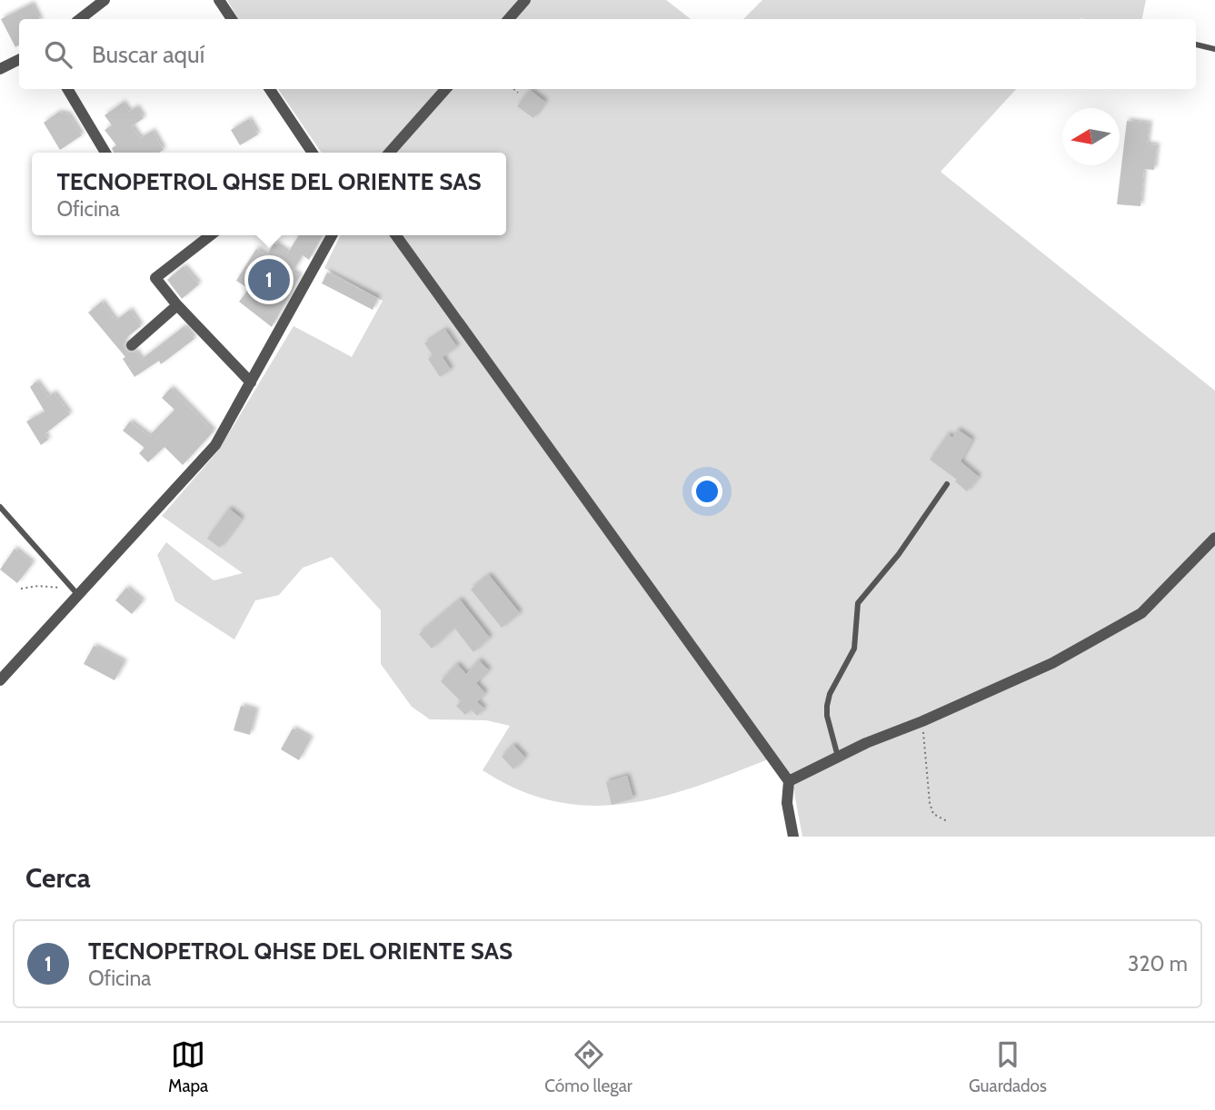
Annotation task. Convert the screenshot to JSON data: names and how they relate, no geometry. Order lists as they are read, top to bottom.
{
  "north": "left",
  "page": {
    "search": "Buscar aquí",
    "popup": ["TECNOPETROL QHSE DEL ORIENTE SAS", "Oficina"],
    "pins": "1",
    "heading": "Cerca",
    "list": [
      {
        "mark": "1",
        "name": "TECNOPETROL QHSE DEL ORIENTE SAS",
        "note": "Oficina",
        "value": "320 m"
      }
    ],
    "nav": ["Mapa", "Cómo llegar", "Guardados"]
  }
}
